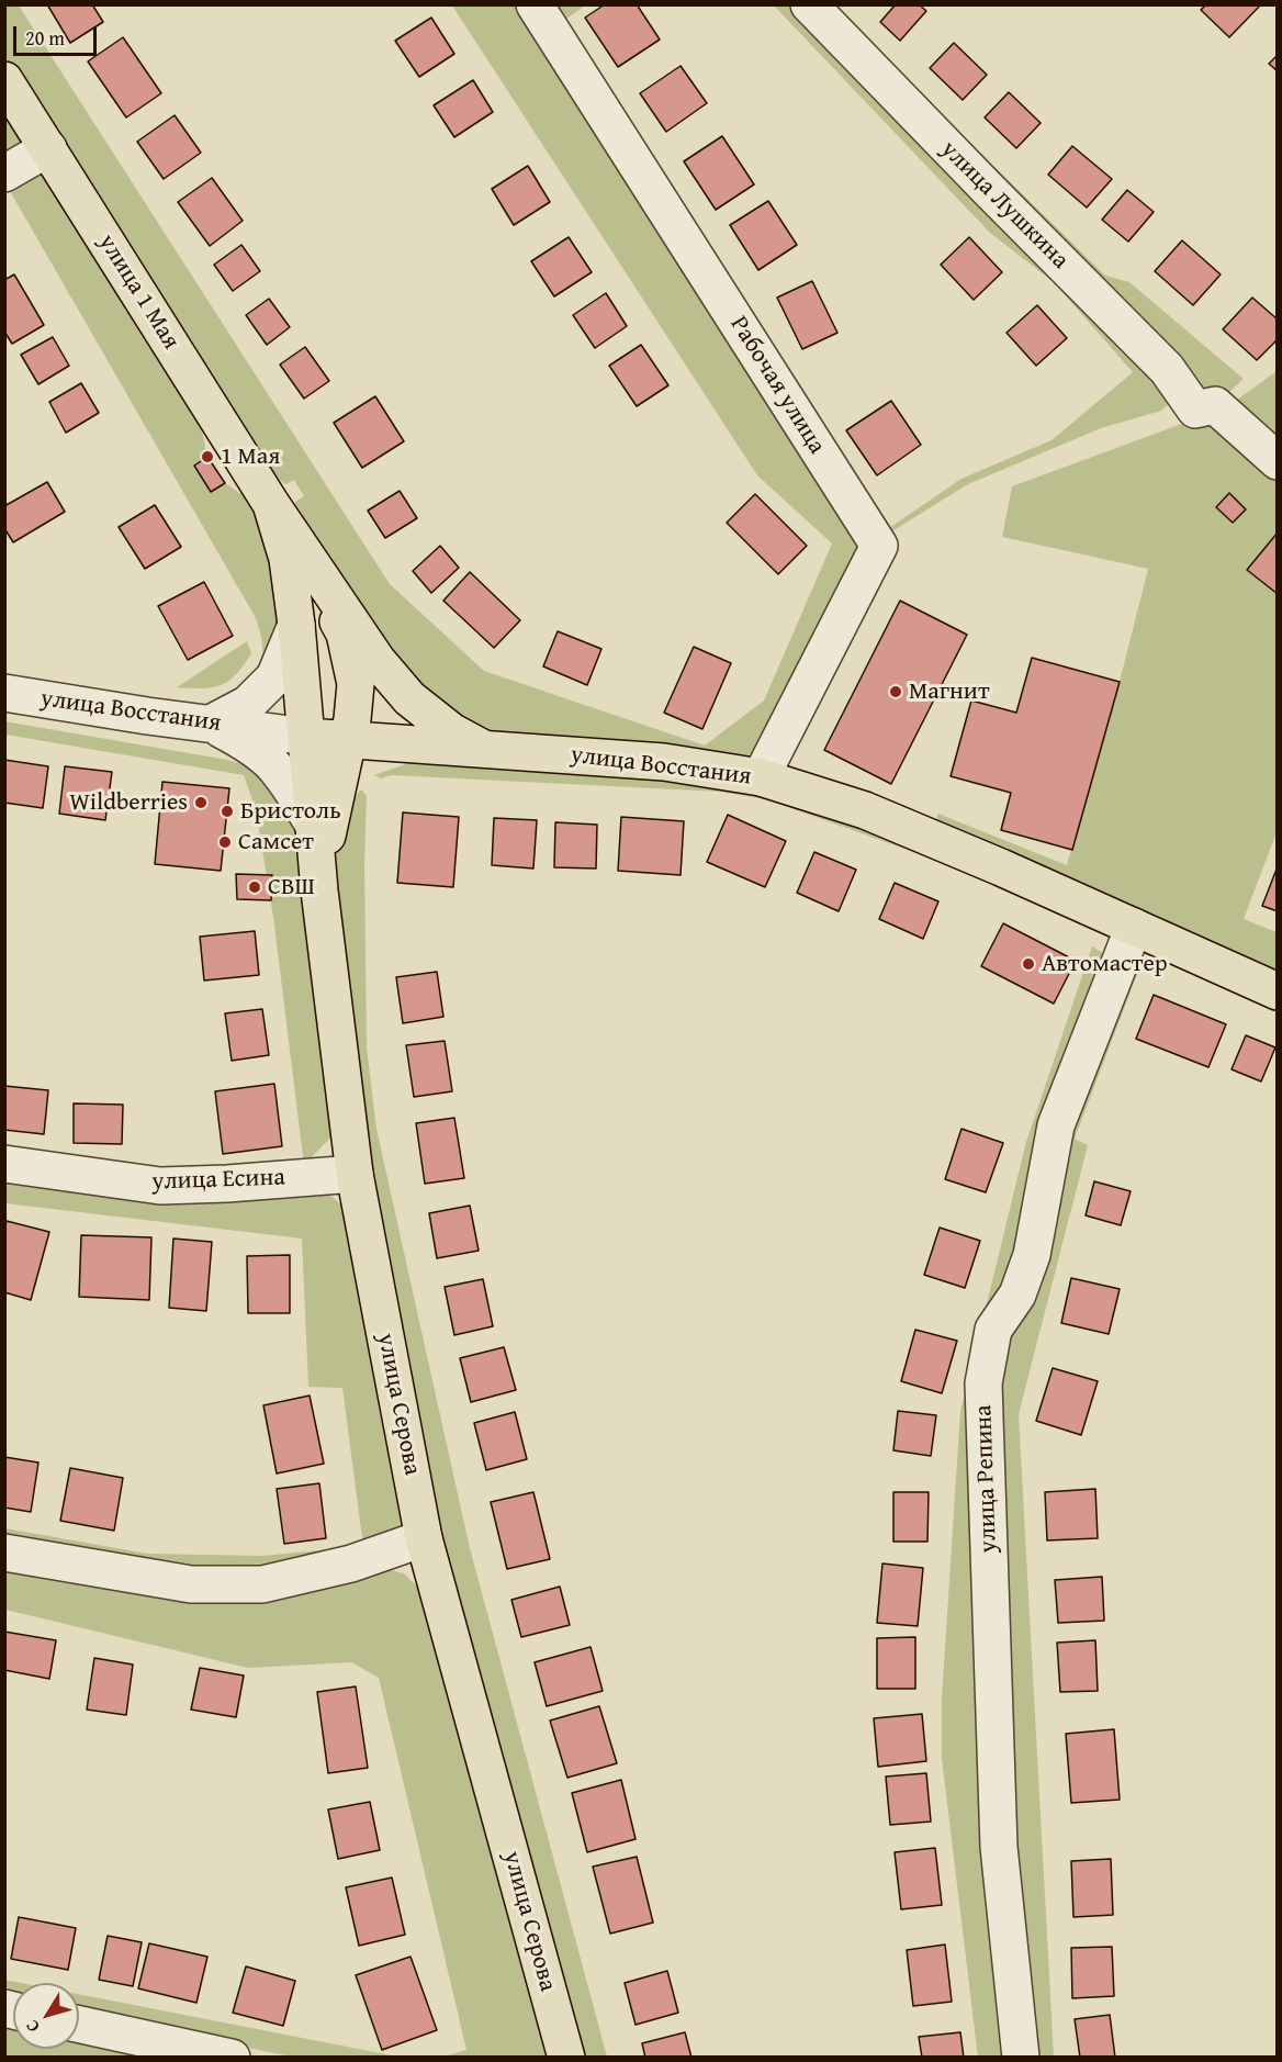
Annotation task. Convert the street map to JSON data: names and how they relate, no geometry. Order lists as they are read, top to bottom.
{
  "streets": {
    "main road": ["улица 1 Мая", "улица Восстания", "улица Серова"],
    "street": [
      "улица Лушкина",
      "Рабочая улица",
      "улица Есина",
      "улица Репина"
    ]
  },
  "crossings": [
    ["улица 1 Мая", "улица Восстания"],
    ["улица 1 Мая", "улица Серова"],
    ["Рабочая улица", "улица Восстания"],
    ["улица Восстания", "улица Серова"],
    ["улица Восстания", "улица Репина"],
    ["улица Есина", "улица Серова"]
  ],
  "places": [
    "1 Мая",
    "Магнит",
    "Wildberries",
    "Бристоль",
    "Самсет",
    "СВШ",
    "Автомастер"
  ],
  "scale_bar": "20 m",
  "north": "bottom left"
}
